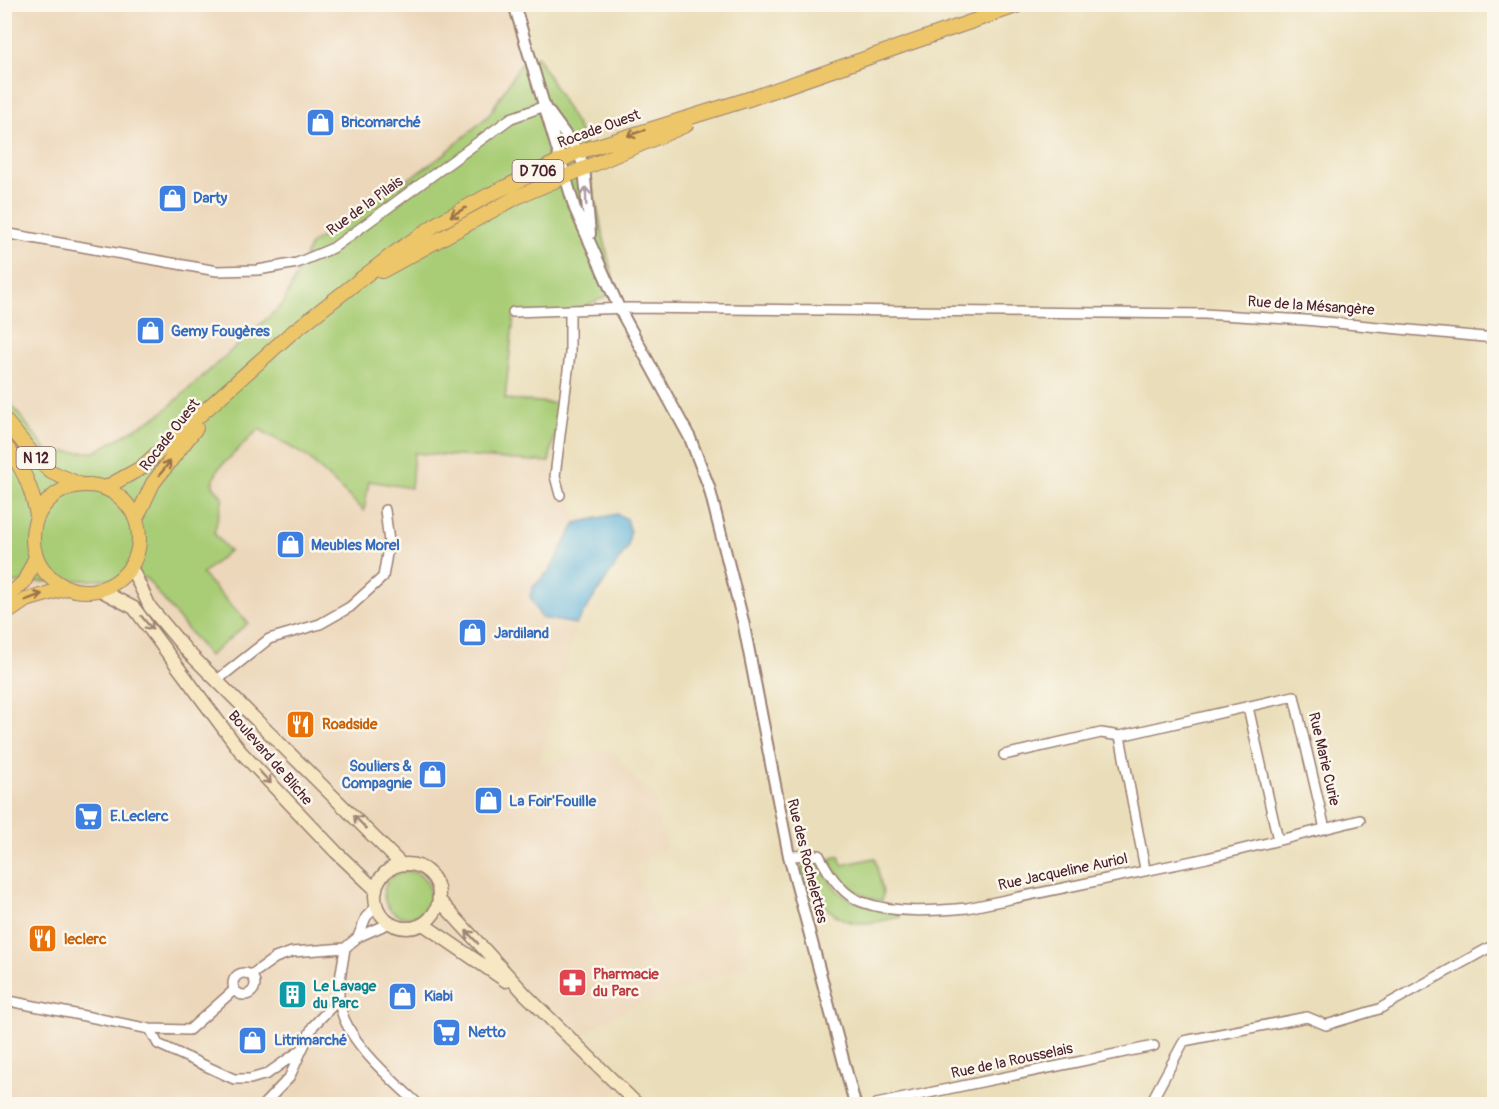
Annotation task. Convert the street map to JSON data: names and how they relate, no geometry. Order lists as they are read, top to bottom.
{
  "streets": {
    "main road": [
      "Rocade Ouest",
      "D 706",
      "N 12",
      "Boulevard de Bliche"
    ],
    "street": [
      "Rue de la Pilais",
      "Rue de la Mésangère",
      "Rue Marie Curie",
      "Rue des Rochelettes",
      "Rue Jacqueline Auriol",
      "Rue de la Rousselais"
    ]
  },
  "crossings": [
    ["Rocade Ouest", "N 12"],
    ["Rocade Ouest", "Boulevard de Bliche"],
    ["Rocade Ouest", "Rue des Rochelettes"],
    ["Rue de la Pilais", "Rue des Rochelettes"],
    ["Rue de la Mésangère", "Rue des Rochelettes"],
    ["N 12", "Boulevard de Bliche"],
    ["Rue Marie Curie", "Rue Jacqueline Auriol"],
    ["Rue des Rochelettes", "Rue Jacqueline Auriol"]
  ],
  "places": {
    "shop": [
      "Bricomarché",
      "Darty",
      "Gemy Fougères",
      "Meubles Morel",
      "Jardiland",
      "Souliers & Compagnie",
      "La Foir'Fouille",
      "Kiabi",
      "Litrimarché"
    ],
    "restaurant": ["Roadside", "leclerc"],
    "supermarket": ["E.Leclerc", "Netto"],
    "pharmacy": ["Pharmacie du Parc"],
    "building": ["Le Lavage du Parc"]
  }
}
